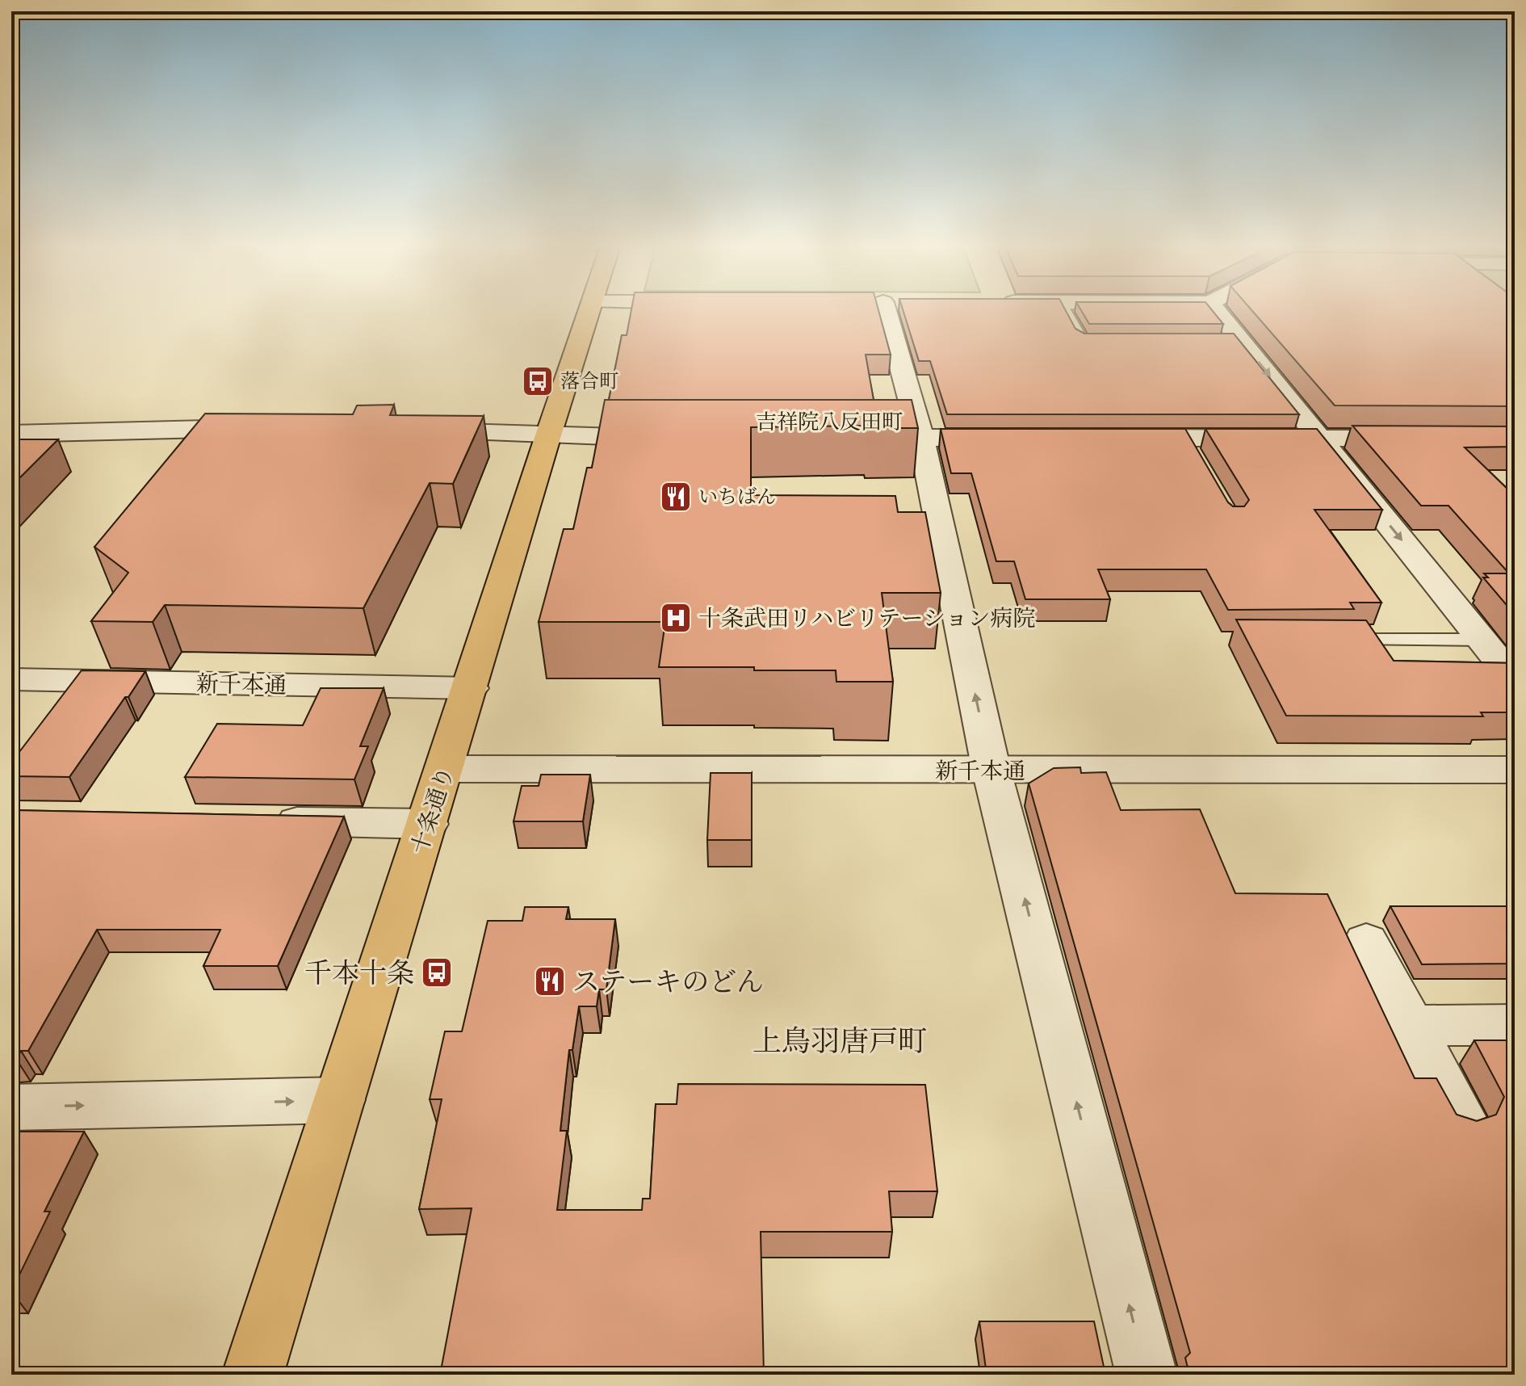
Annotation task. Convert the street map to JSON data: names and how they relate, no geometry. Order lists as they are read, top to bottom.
{
  "streets": {
    "main road": ["十条通り"],
    "street": ["新千本通"]
  },
  "crossings": [
    ["新千本通", "十条通り"]
  ],
  "districts": ["吉祥院八反田町", "上鳥羽唐戸町"],
  "places": {
    "bus stop": ["落合町", "千本十条"],
    "restaurant": ["いちばん", "ステーキのどん"],
    "hospital": ["十条武田リハビリテーション病院"]
  }
}
